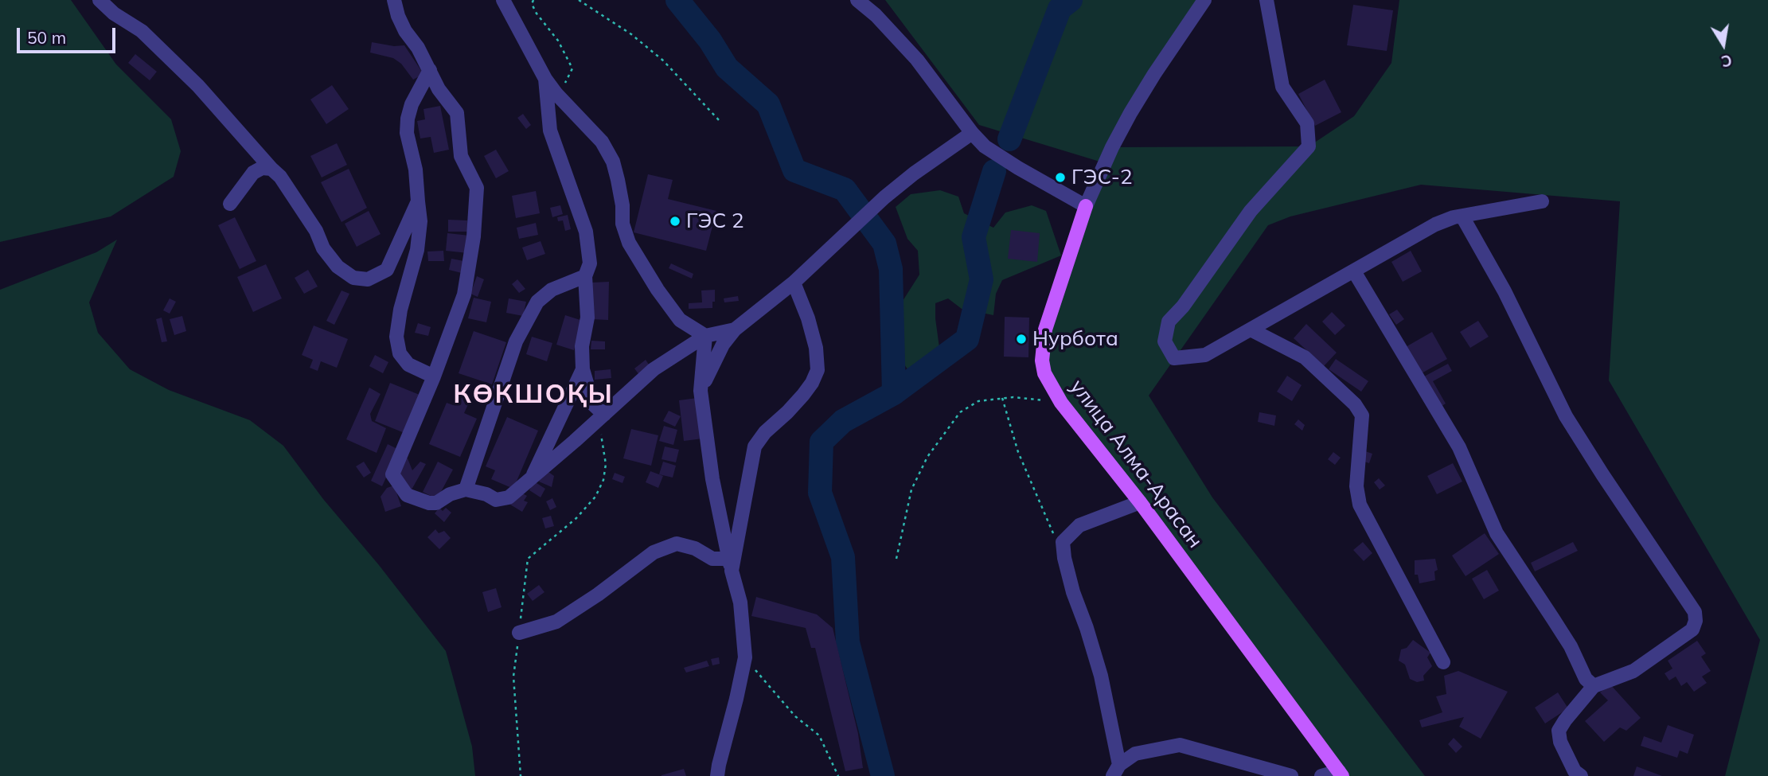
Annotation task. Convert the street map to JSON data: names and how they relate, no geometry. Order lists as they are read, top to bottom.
{
  "streets": {
    "main road": ["улица Алма-Арасан"]
  },
  "districts": ["КӨКШОҚЫ"],
  "places": ["ГЭС-2", "ГЭС 2", "Нурбота"],
  "scale_bar": "50 m",
  "north": "bottom"
}
